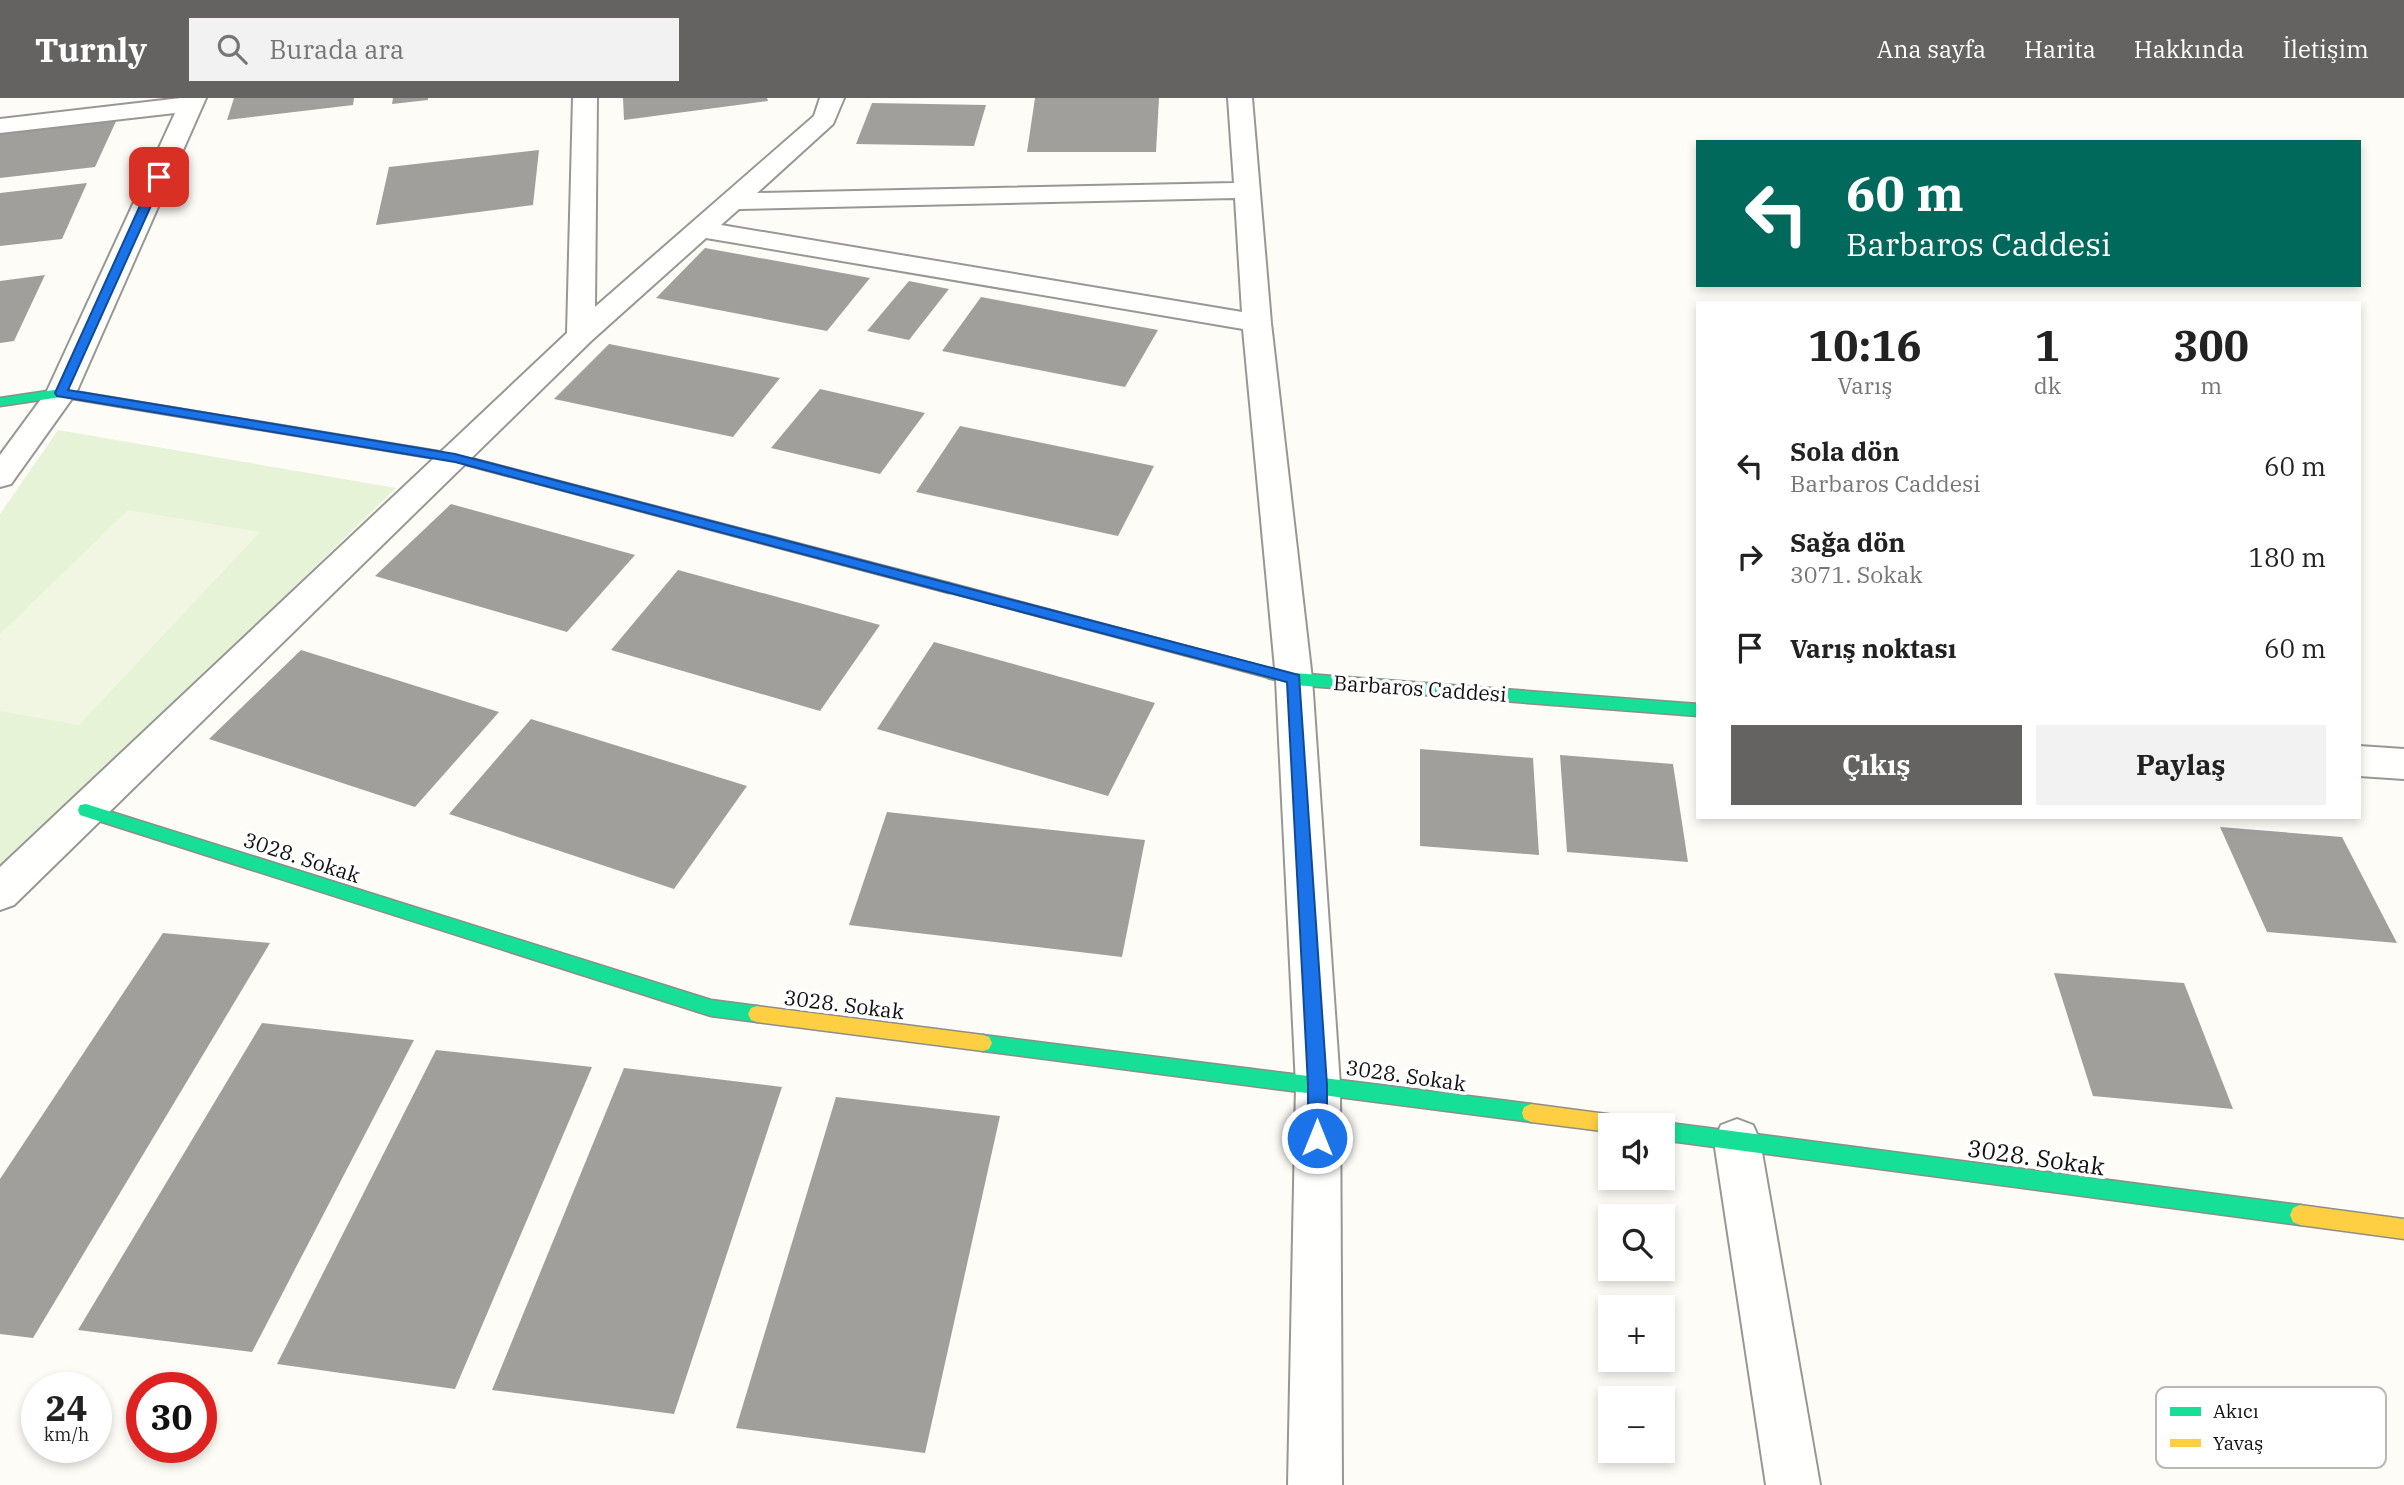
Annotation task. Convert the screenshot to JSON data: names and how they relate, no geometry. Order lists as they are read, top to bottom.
{
  "streets": {
    "street": ["Barbaros Caddesi", "3028. Sokak"]
  },
  "legend": ["Akıcı", "Yavaş"],
  "page": {
    "header": "Turnly",
    "search": "Burada ara",
    "nav": [
      "Ana sayfa",
      "Harita",
      "Hakkında",
      "İletişim"
    ],
    "turn": ["60 m", "Barbaros Caddesi"],
    "eta": [
      "10:16",
      "Varış",
      "1",
      "dk",
      "300",
      "m"
    ],
    "list": [
      {
        "name": "Sola dön",
        "note": "Barbaros Caddesi",
        "value": "60 m"
      },
      {
        "name": "Sağa dön",
        "note": "3071. Sokak",
        "value": "180 m"
      },
      {
        "name": "Varış noktası",
        "value": "60 m"
      }
    ],
    "buttons": ["Çıkış", "Paylaş"],
    "map_buttons": ["+", "−"],
    "speed": "24 km/h",
    "limit": "30"
  }
}
